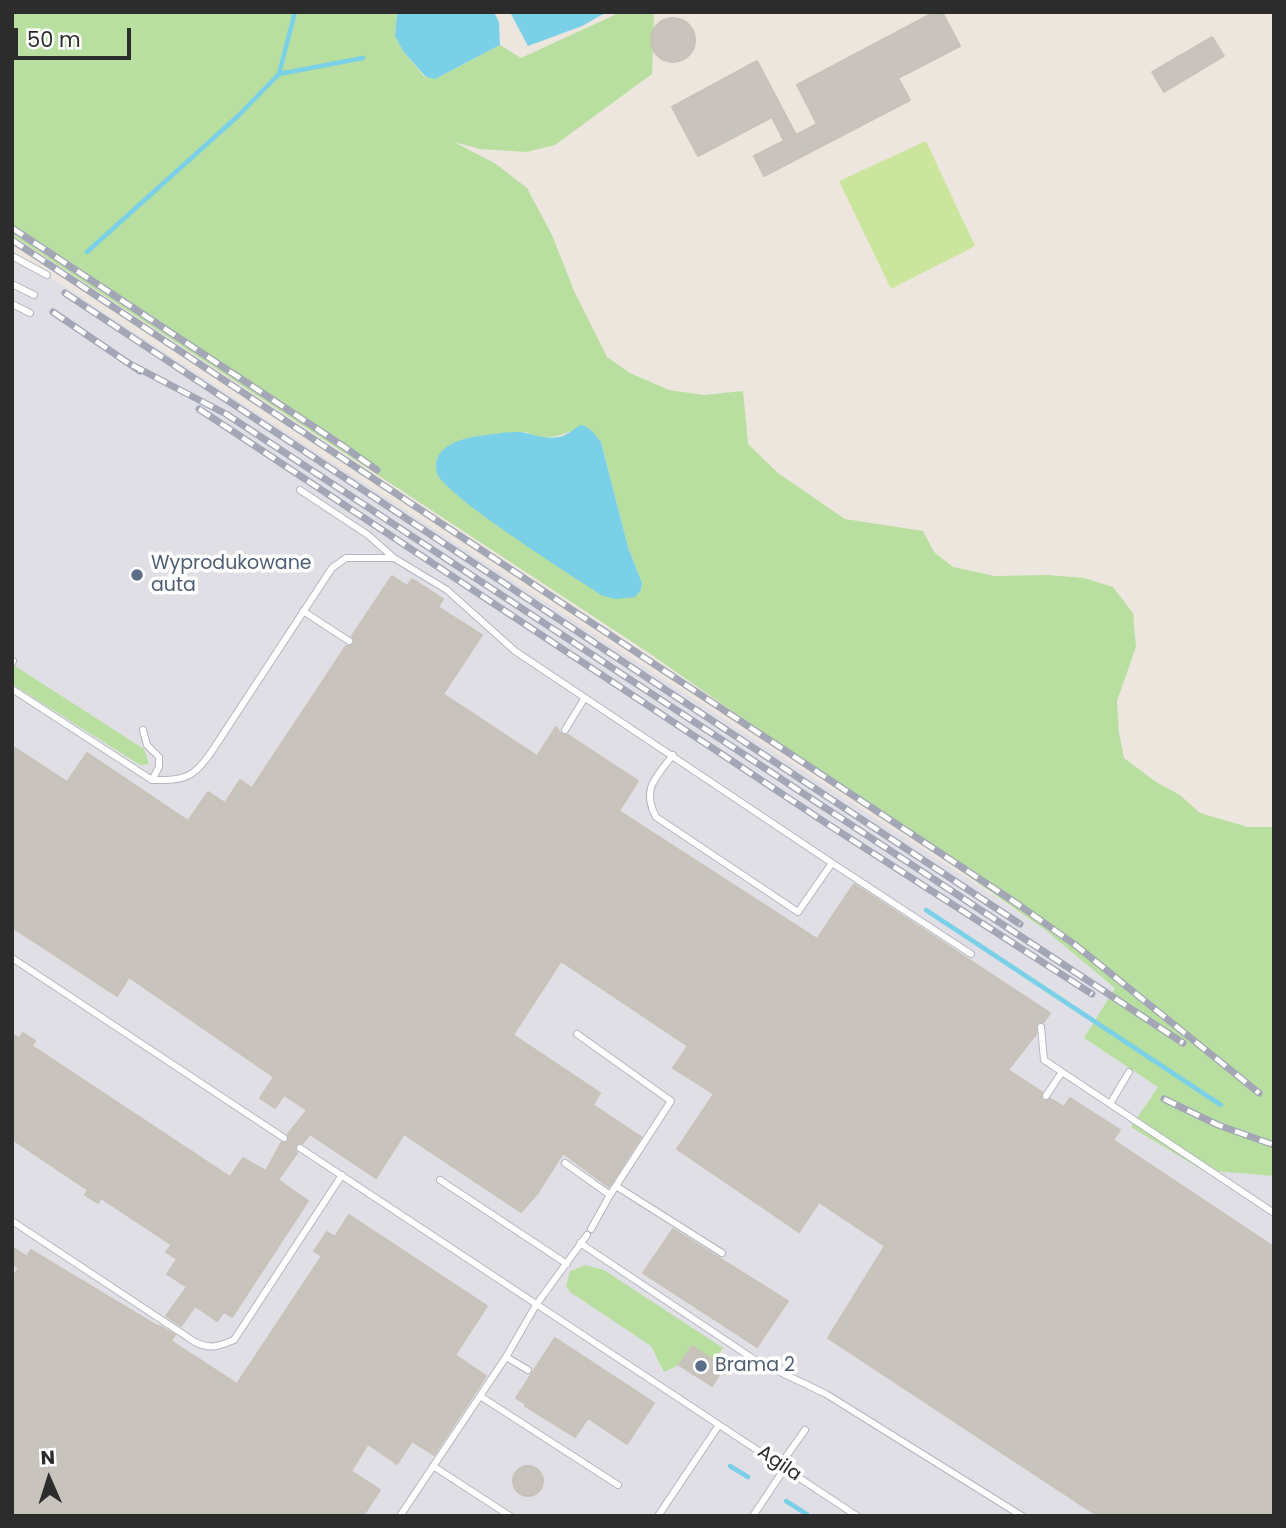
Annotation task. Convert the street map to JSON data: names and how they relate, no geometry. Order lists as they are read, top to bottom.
{
  "streets": {
    "lane": ["Agila"]
  },
  "places": ["Wyprodukowane auta", "Brama 2"],
  "scale_bar": "50 m",
  "north": "top"
}
